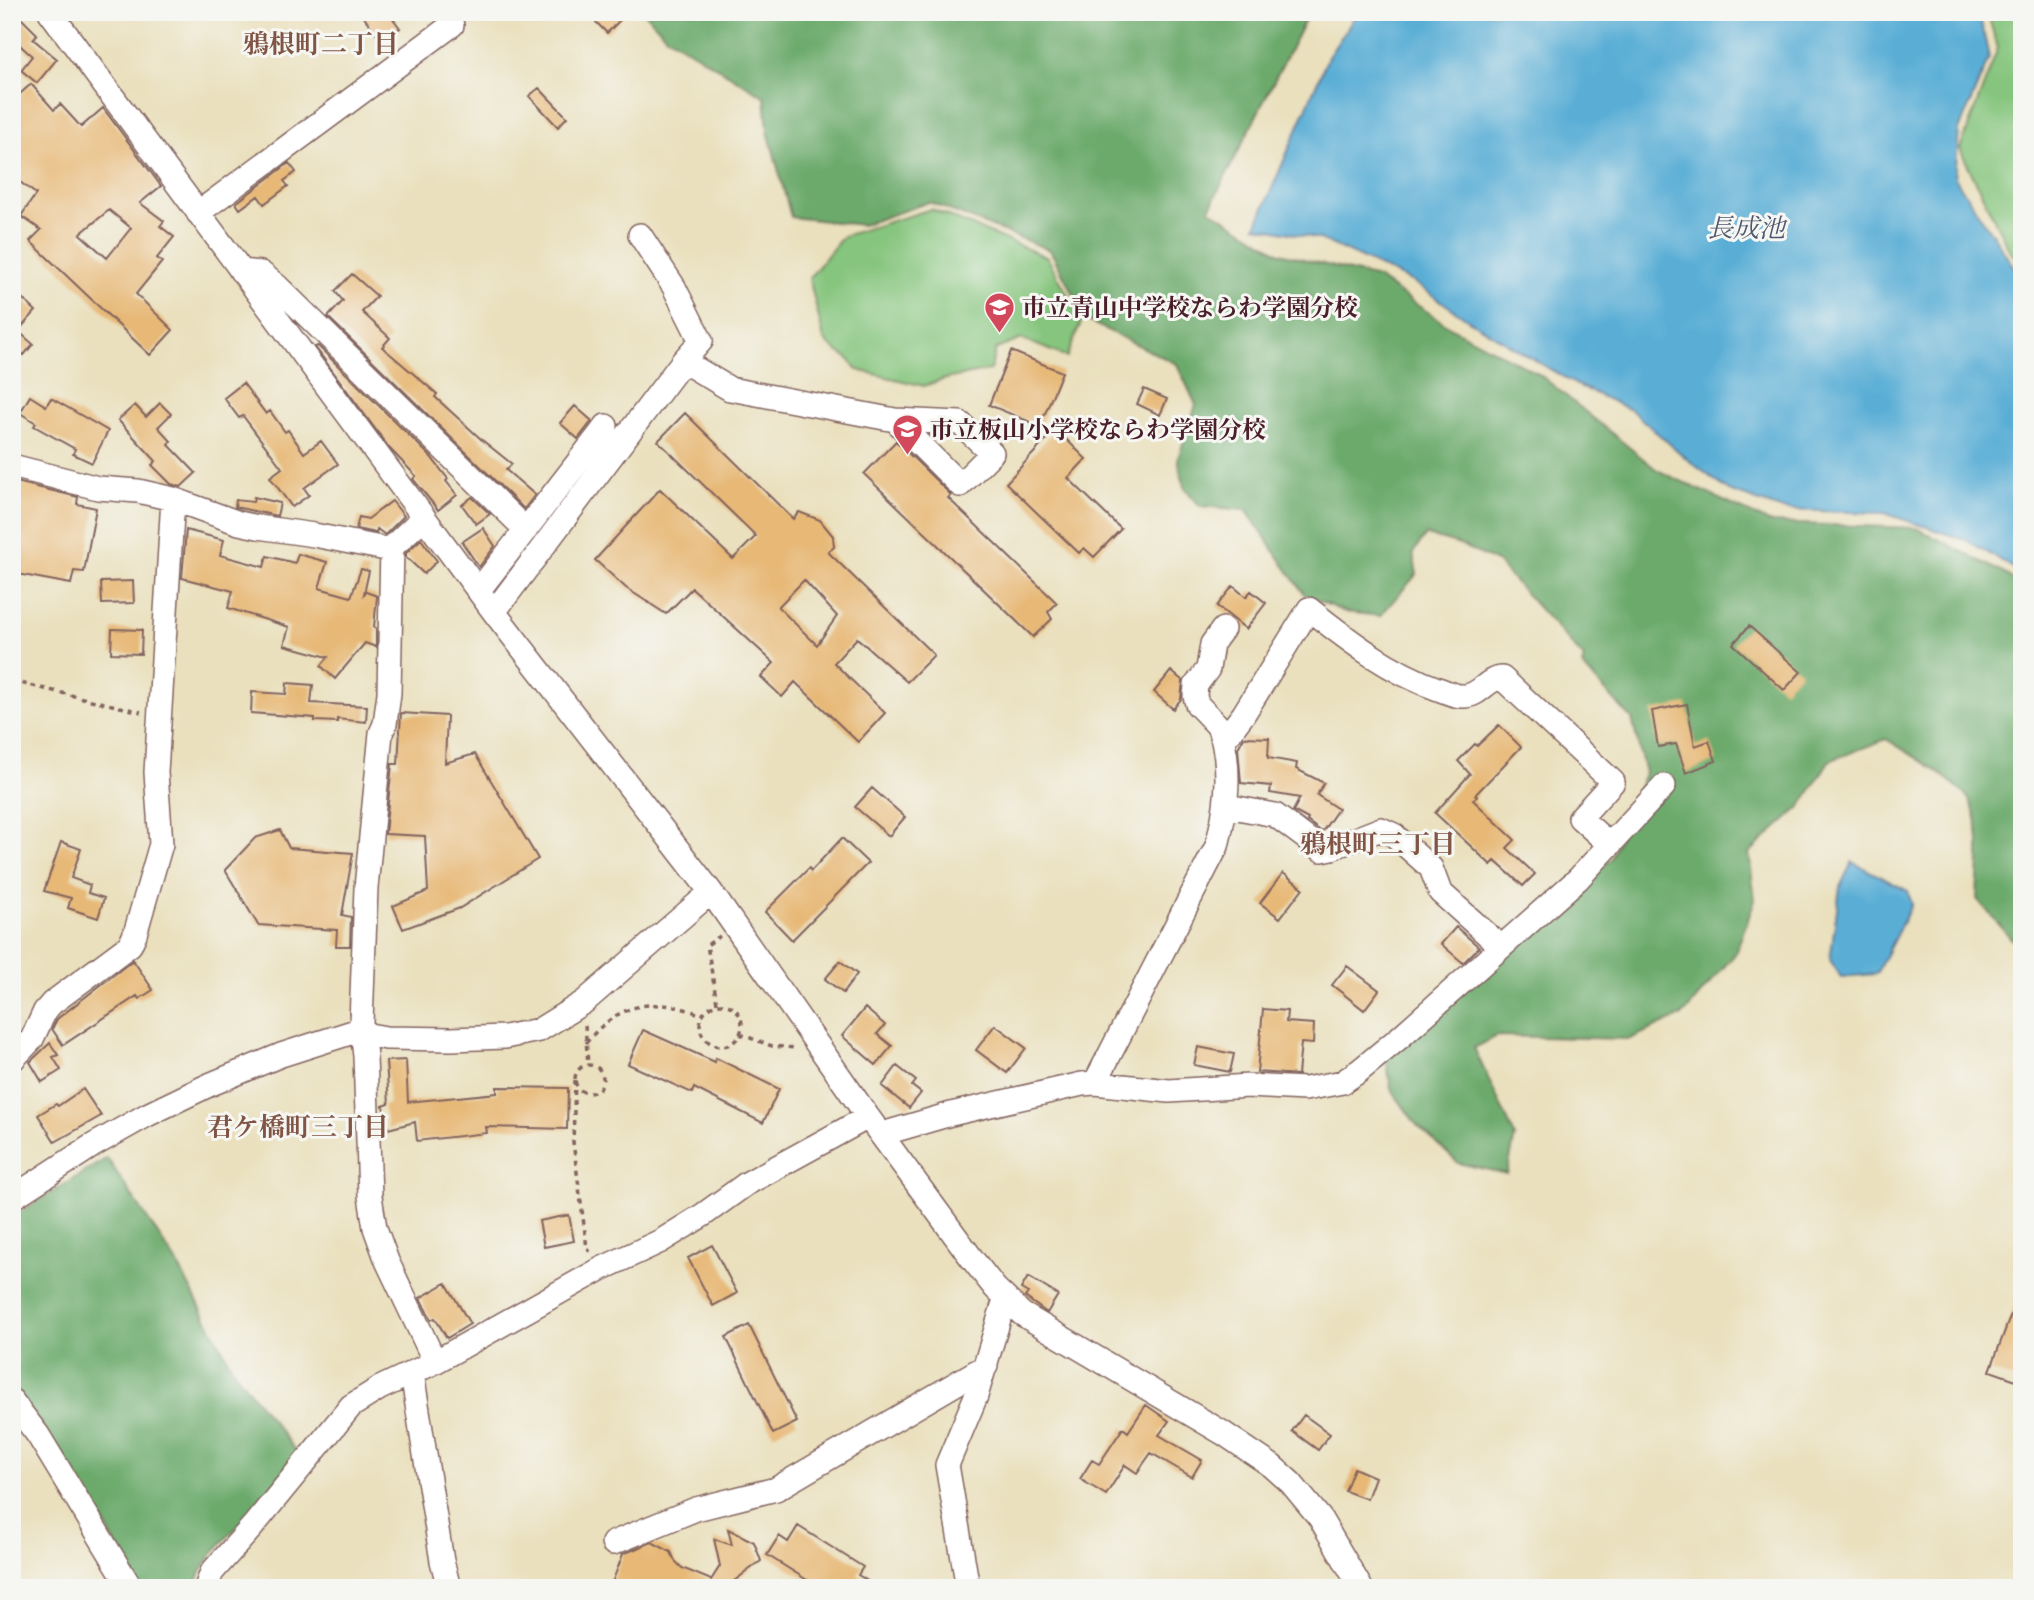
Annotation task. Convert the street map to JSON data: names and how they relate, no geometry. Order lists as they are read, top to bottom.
{
  "districts": ["鴉根町二丁目", "鴉根町三丁目", "君ケ橋町三丁目"],
  "water": ["長成池"],
  "places": {
    "school or university": ["市立青山中学校ならわ学園分校", "市立板山小学校ならわ学園分校"]
  }
}
